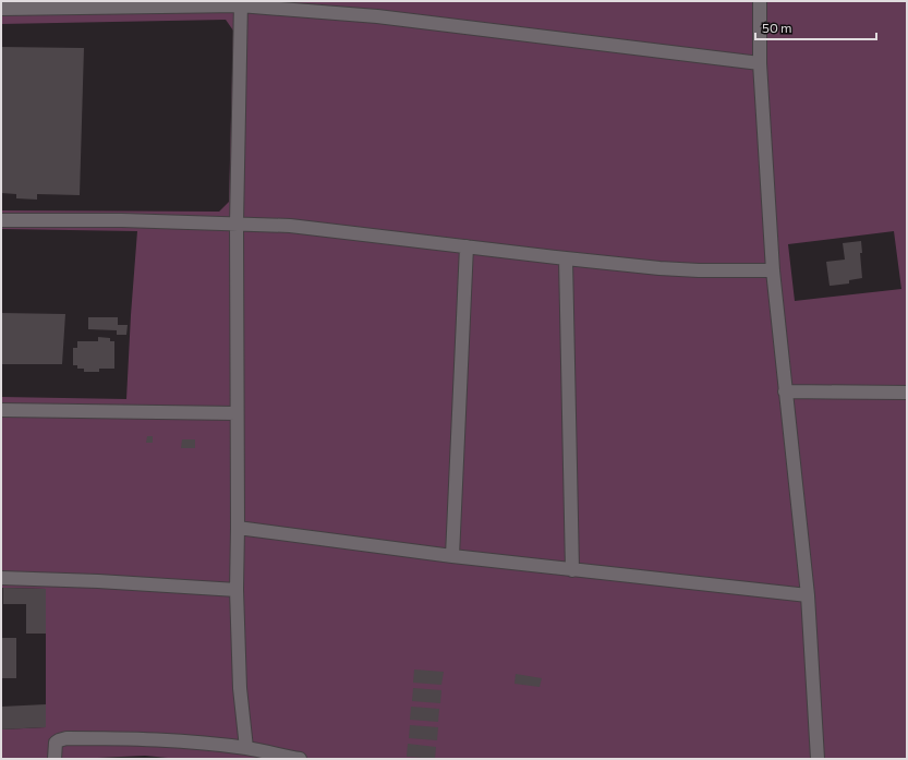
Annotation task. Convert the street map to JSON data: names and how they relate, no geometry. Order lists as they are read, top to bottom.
{
  "scale_bar": "50 m"
}
